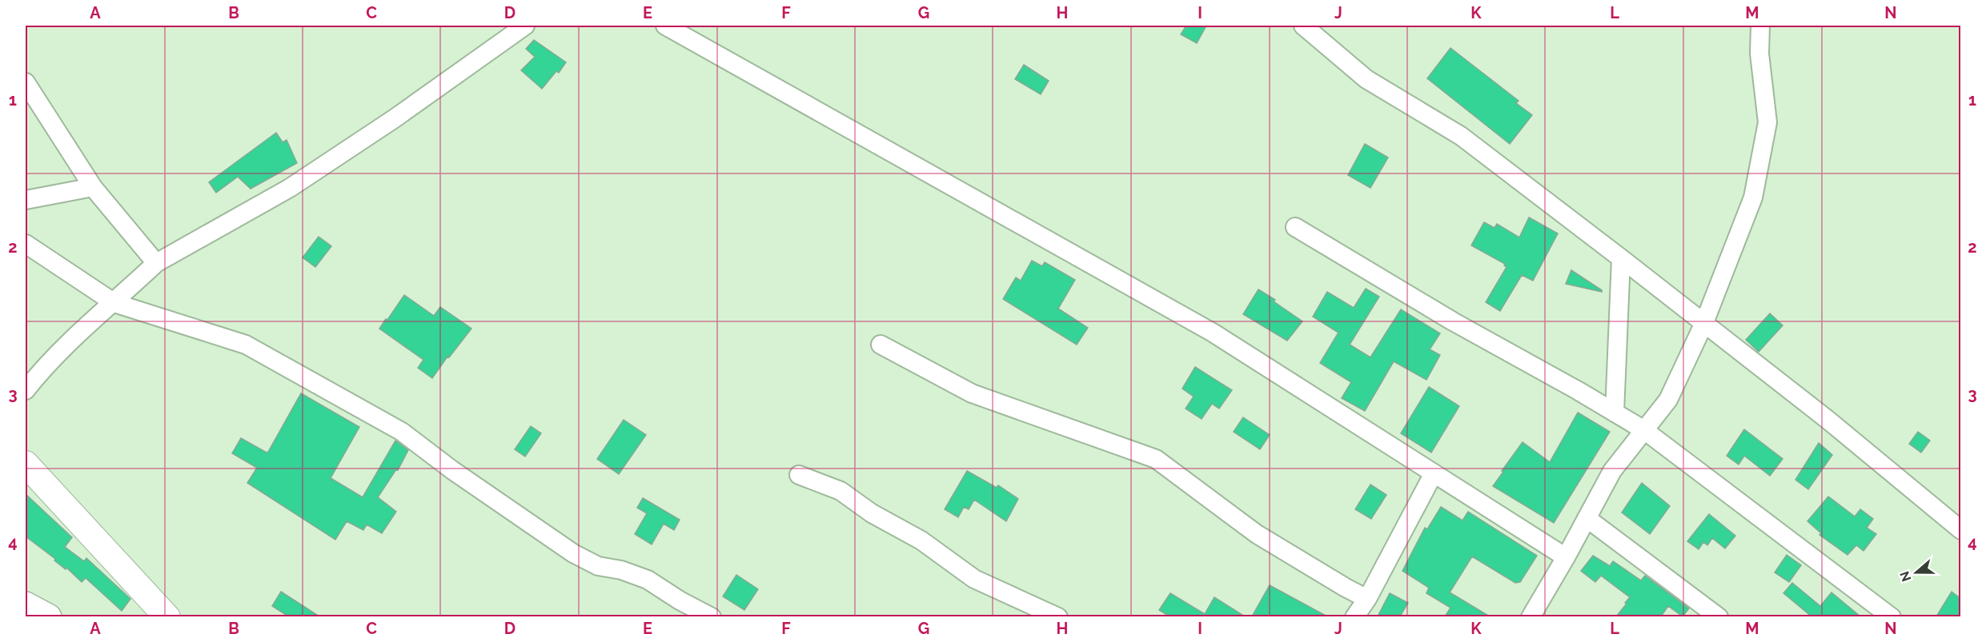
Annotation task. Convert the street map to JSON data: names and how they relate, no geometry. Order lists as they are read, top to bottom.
{
  "north": "left",
  "grid": {
    "columns": [
      "A",
      "B",
      "C",
      "D",
      "E",
      "F",
      "G",
      "H",
      "I",
      "J",
      "K",
      "L",
      "M",
      "N"
    ],
    "rows": [
      "1",
      "2",
      "3",
      "4"
    ]
  }
}
